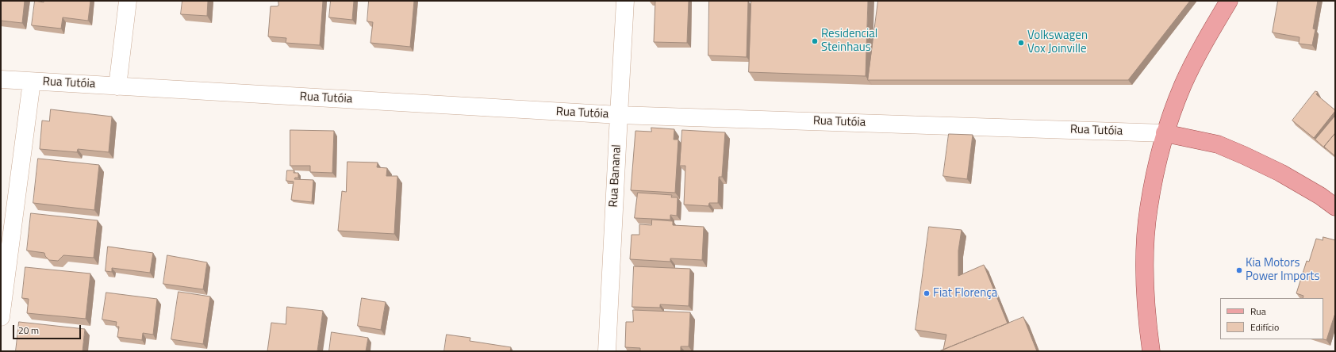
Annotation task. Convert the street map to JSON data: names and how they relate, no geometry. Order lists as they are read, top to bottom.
{
  "streets": {
    "street": ["Rua Tutóia", "Rua Bananal"]
  },
  "crossings": [
    ["Rua Tutóia", "Rua Bananal"]
  ],
  "places": [
    "Residencial Steinhaus",
    "Volkswagen Vox Joinville",
    "Kia Motors Power Imports",
    "Fiat Florença"
  ],
  "legend": ["Rua", "Edifício"],
  "scale_bar": "20 m"
}
